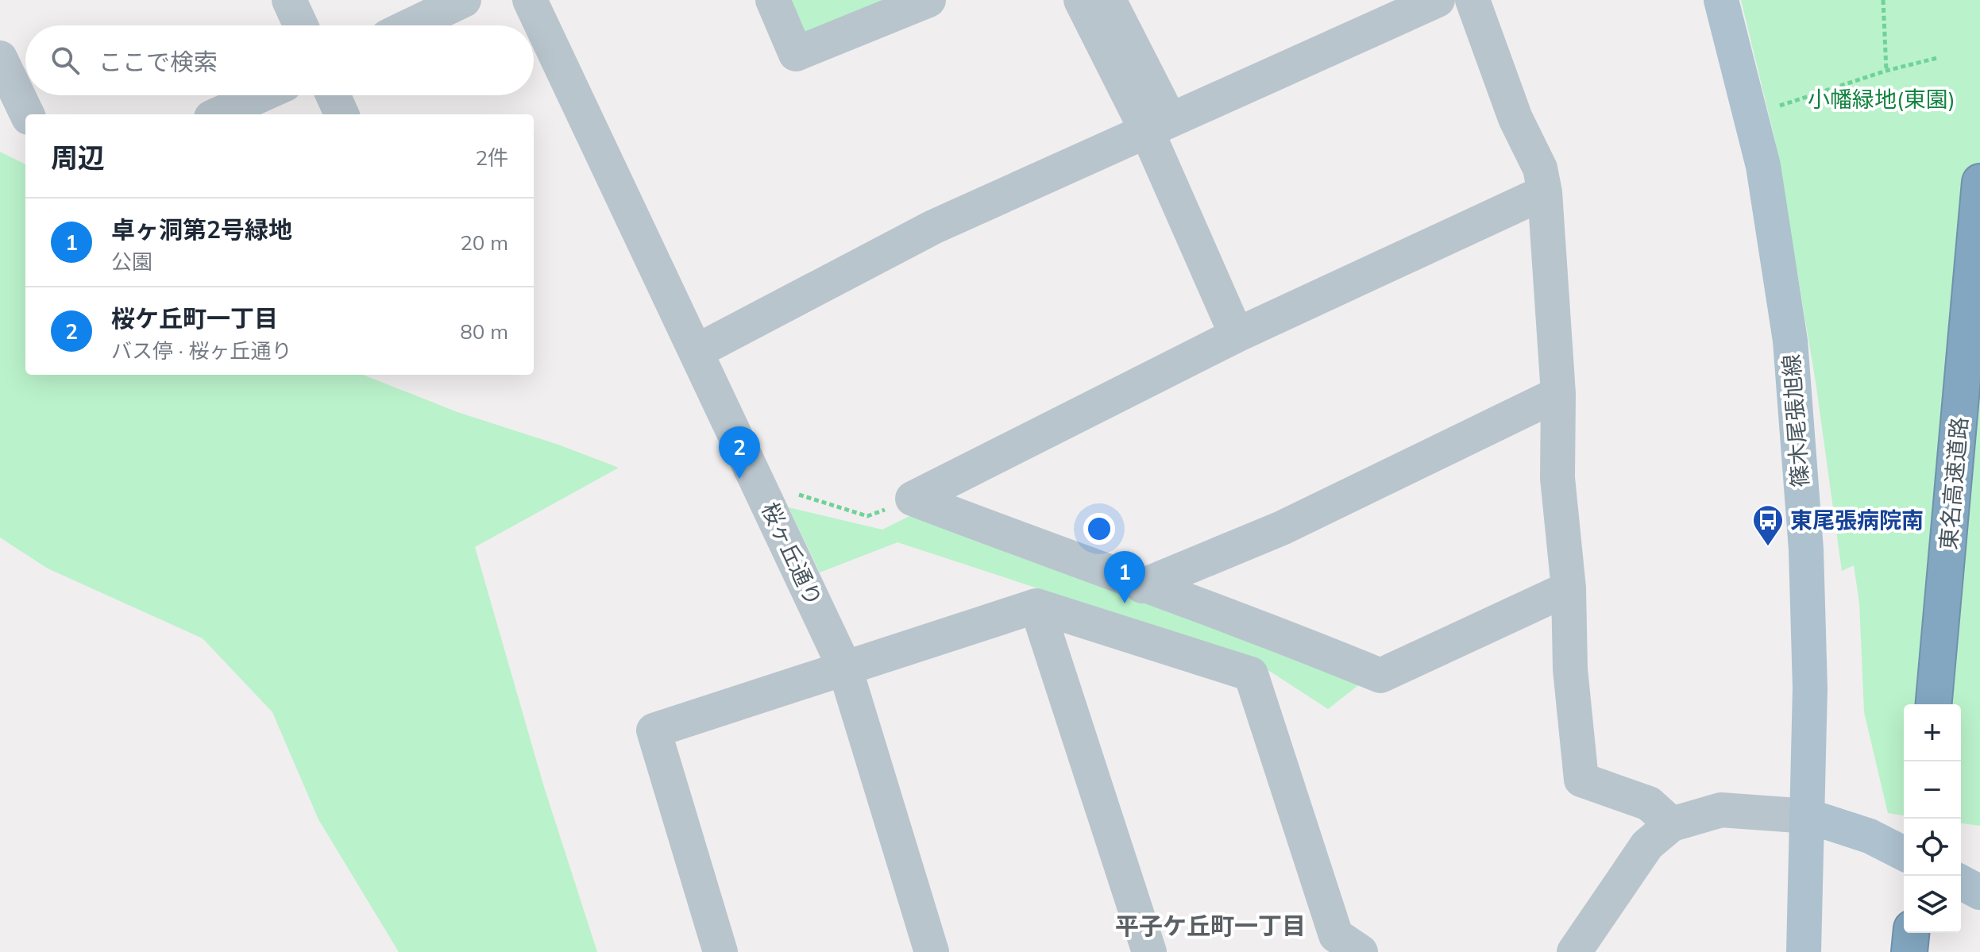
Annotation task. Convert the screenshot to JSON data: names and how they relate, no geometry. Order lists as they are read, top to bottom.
{
  "streets": {
    "highway": ["東名高速道路"],
    "main road": ["篠木尾張旭線"],
    "street": ["桜ヶ丘通り"]
  },
  "districts": ["平子ケ丘町一丁目"],
  "parks": ["小幡緑地(東園)"],
  "places": {
    "bus stop": ["東尾張病院南"]
  },
  "page": {
    "search": "ここで検索",
    "heading": ["周辺", "2件"],
    "list": [
      {
        "mark": "1",
        "name": "卓ヶ洞第2号緑地",
        "note": "公園",
        "value": "20 m"
      },
      {
        "mark": "2",
        "name": "桜ケ丘町一丁目",
        "note": "バス停 · 桜ヶ丘通り",
        "value": "80 m"
      }
    ],
    "pins": ["2", "1"],
    "map_buttons": ["+", "−"]
  }
}
